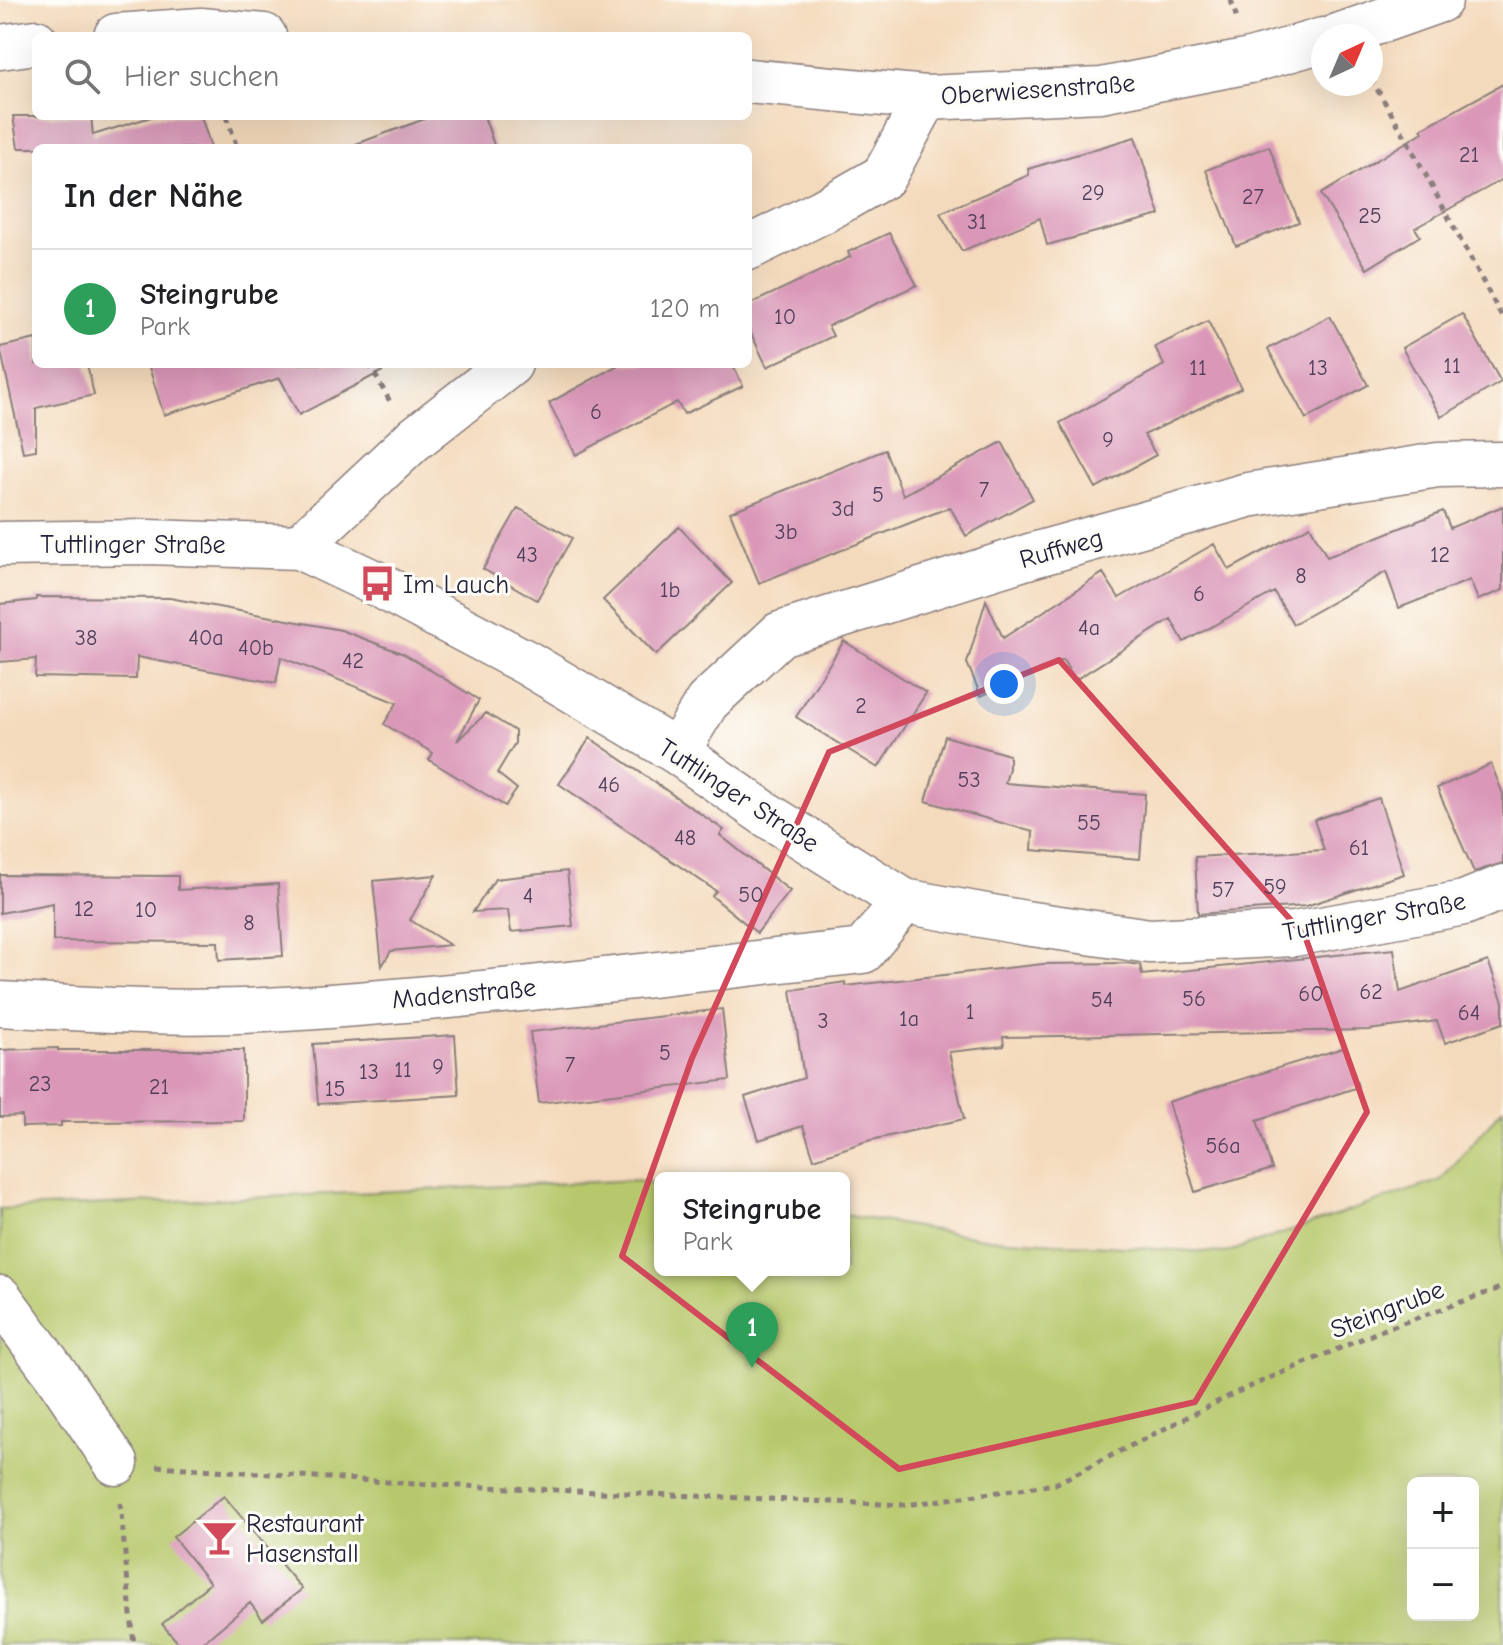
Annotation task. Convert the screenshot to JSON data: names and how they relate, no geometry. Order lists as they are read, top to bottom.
{
  "streets": {
    "street": [
      "Oberwiesenstraße",
      "Tuttlinger Straße",
      "Ruffweg",
      "Madenstraße"
    ],
    "path": ["Steingrube"]
  },
  "crossings": [
    ["Tuttlinger Straße", "Ruffweg"],
    ["Tuttlinger Straße", "Madenstraße"]
  ],
  "places": {
    "bus stop": ["Im Lauch"],
    "bar": ["Restaurant Hasenstall"]
  },
  "house_numbers": [
    "21",
    "29",
    "27",
    "25",
    "31",
    "10",
    "11",
    "11",
    "13",
    "6",
    "9",
    "7",
    "5",
    "3d",
    "3b",
    "43",
    "12",
    "8",
    "1b",
    "6",
    "4a",
    "38",
    "40a",
    "40b",
    "42",
    "2",
    "53",
    "46",
    "55",
    "48",
    "61",
    "59",
    "57",
    "50",
    "4",
    "12",
    "10",
    "8",
    "62",
    "60",
    "56",
    "54",
    "1",
    "64",
    "1a",
    "3",
    "5",
    "7",
    "9",
    "11",
    "13",
    "23",
    "21",
    "15",
    "56a"
  ],
  "north": "top right",
  "page": {
    "search": "Hier suchen",
    "heading": "In der Nähe",
    "list": [
      {
        "mark": "1",
        "name": "Steingrube",
        "note": "Park",
        "value": "120 m"
      }
    ],
    "popup": ["Steingrube", "Park"],
    "pins": "1",
    "map_buttons": ["+", "−"]
  }
}
